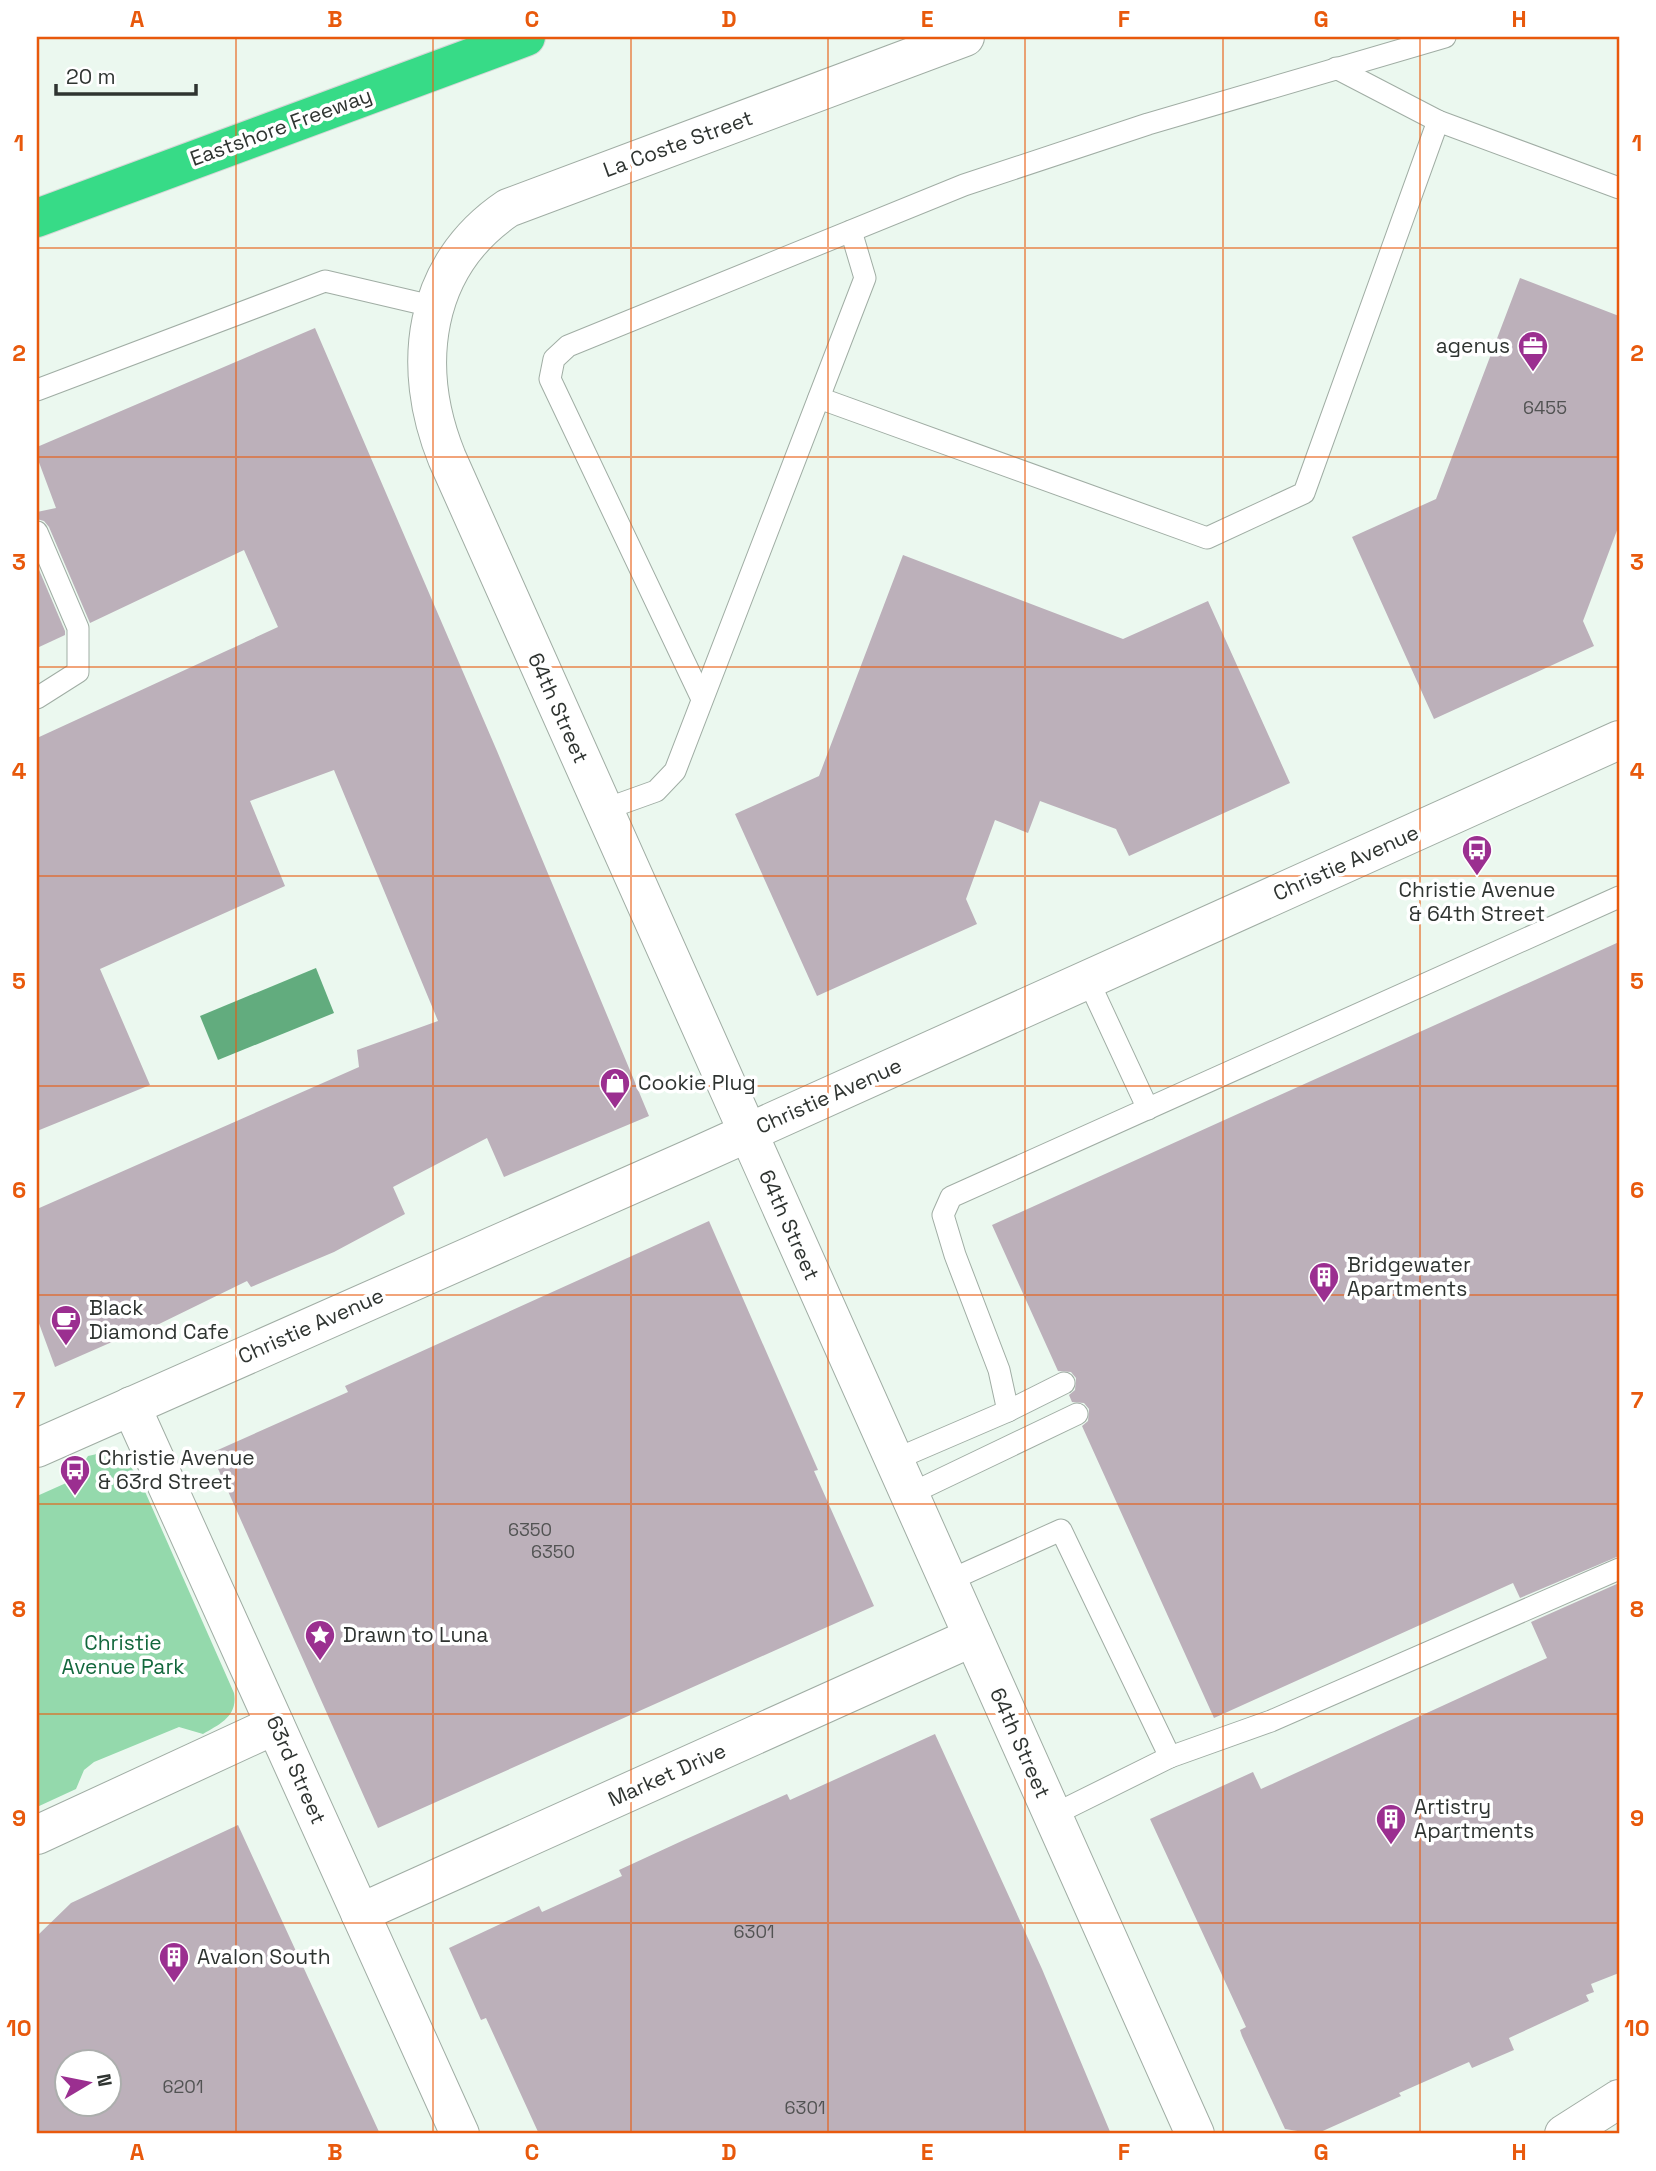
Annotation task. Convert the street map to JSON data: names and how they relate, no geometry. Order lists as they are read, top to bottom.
{
  "streets": {
    "highway": ["Eastshore Freeway"],
    "street": [
      "La Coste Street",
      "64th Street",
      "Christie Avenue",
      "63rd Street",
      "Market Drive"
    ]
  },
  "crossings": [
    ["La Coste Street", "64th Street"],
    ["64th Street", "Christie Avenue"],
    ["64th Street", "Market Drive"],
    ["Christie Avenue", "63rd Street"],
    ["63rd Street", "Market Drive"]
  ],
  "parks": ["Christie Avenue Park"],
  "places": {
    "office": ["agenus"],
    "bus stop": ["Christie Avenue & 64th Street", "Christie Avenue & 63rd Street"],
    "shop": ["Cookie Plug"],
    "building": ["Bridgewater Apartments", "Artistry Apartments", "Avalon South"],
    "cafe": ["Black Diamond Cafe"],
    "place": ["Drawn to Luna"]
  },
  "house_numbers": [
    "6455",
    "6350",
    "6350",
    "6301",
    "6201",
    "6301"
  ],
  "scale_bar": "20 m",
  "north": "right",
  "grid": {
    "columns": [
      "A",
      "B",
      "C",
      "D",
      "E",
      "F",
      "G",
      "H"
    ],
    "rows": [
      "1",
      "2",
      "3",
      "4",
      "5",
      "6",
      "7",
      "8",
      "9",
      "10"
    ]
  }
}
